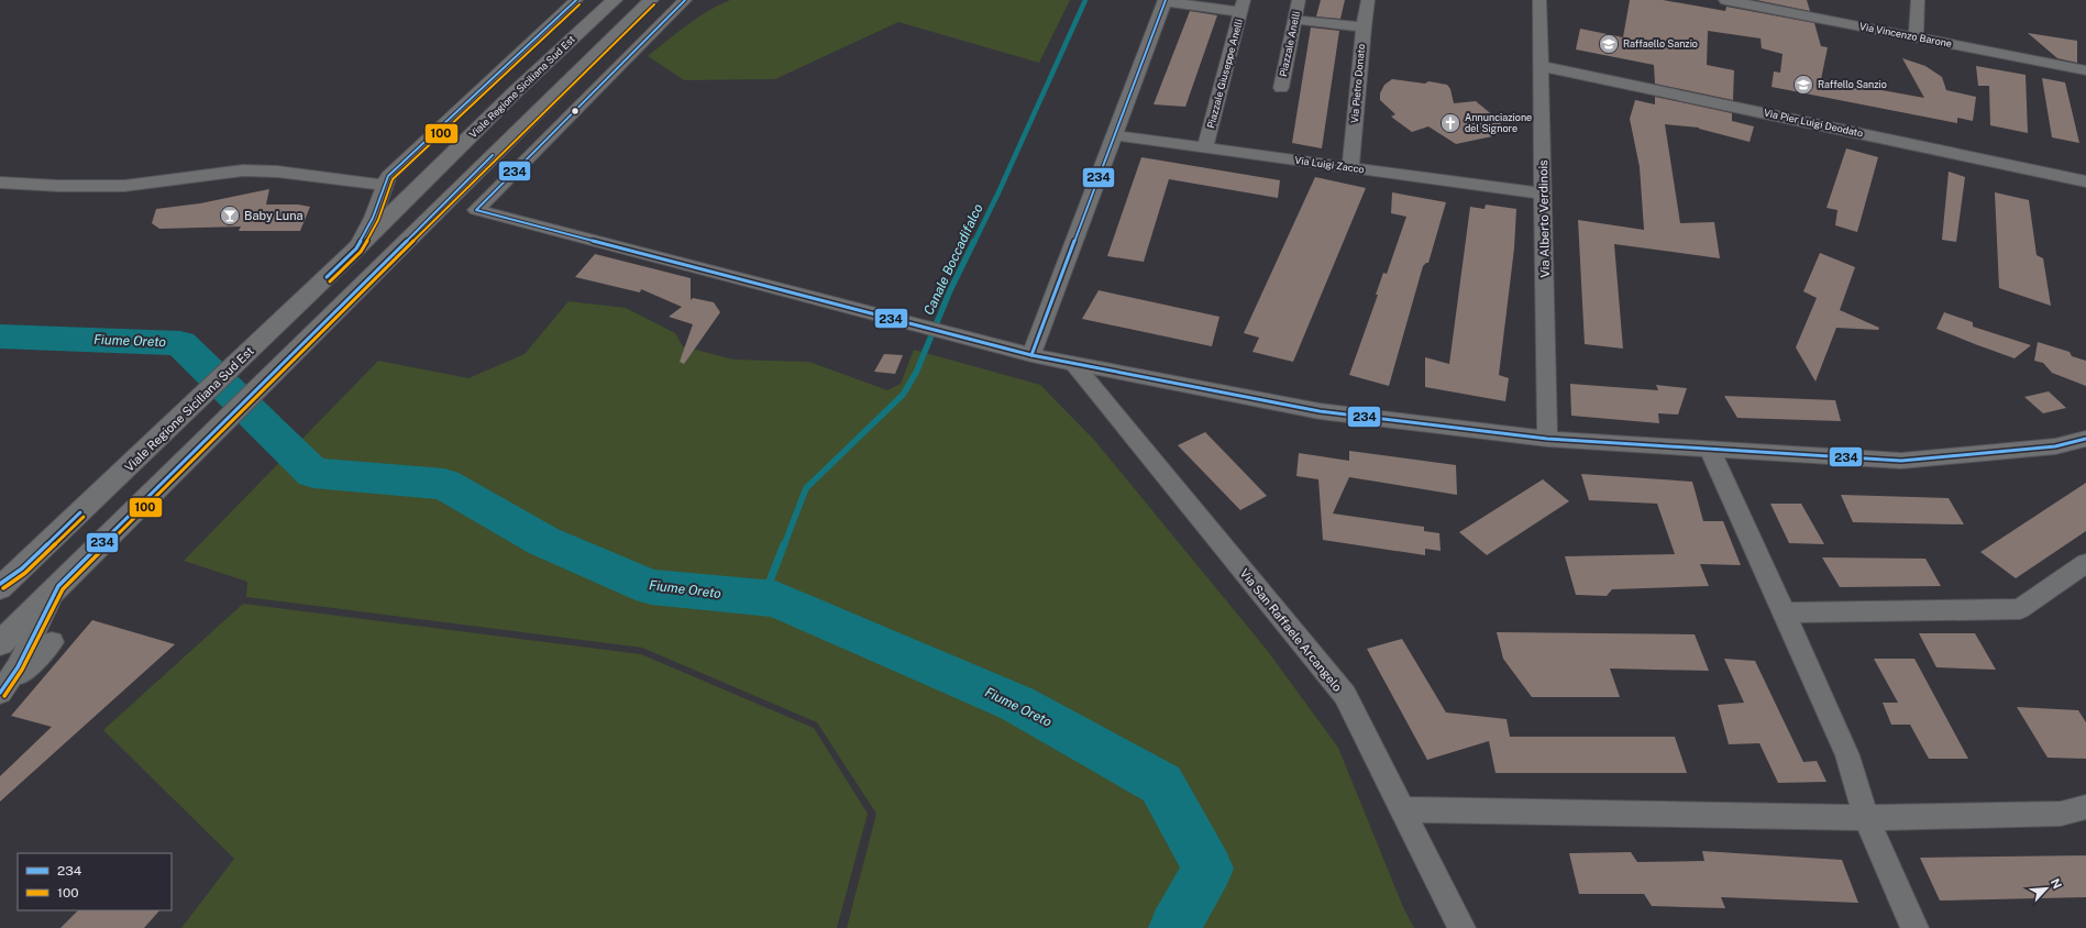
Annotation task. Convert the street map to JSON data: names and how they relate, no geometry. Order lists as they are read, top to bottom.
{
  "streets": {
    "main road": ["Viale Regione Siciliana Sud Est"],
    "street": [
      "Via Vincenzo Barone",
      "Piazzale Anelli",
      "Piazzale Giuseppe Anelli",
      "Via Pietro Donato",
      "Via Pier Luigi Deodato",
      "Via Luigi Zacco",
      "Via Alberto Verdinois",
      "Via San Raffaele Arcangelo"
    ]
  },
  "crossings": [
    ["Piazzale Giuseppe Anelli", "Via Luigi Zacco"],
    ["Via Pietro Donato", "Via Luigi Zacco"],
    ["Via Pier Luigi Deodato", "Via Alberto Verdinois"],
    ["Via Luigi Zacco", "Via Alberto Verdinois"]
  ],
  "water": ["Canale Boccadifalco", "Fiume Oreto"],
  "places": {
    "school or university": ["Raffaello Sanzio", "Raffello Sanzio"],
    "church": ["Annunciazione del Signore"],
    "bar": ["Baby Luna"]
  },
  "lines": ["transit line 234", "transit line 100"],
  "legend": ["234", "100"],
  "north": "top right"
}
